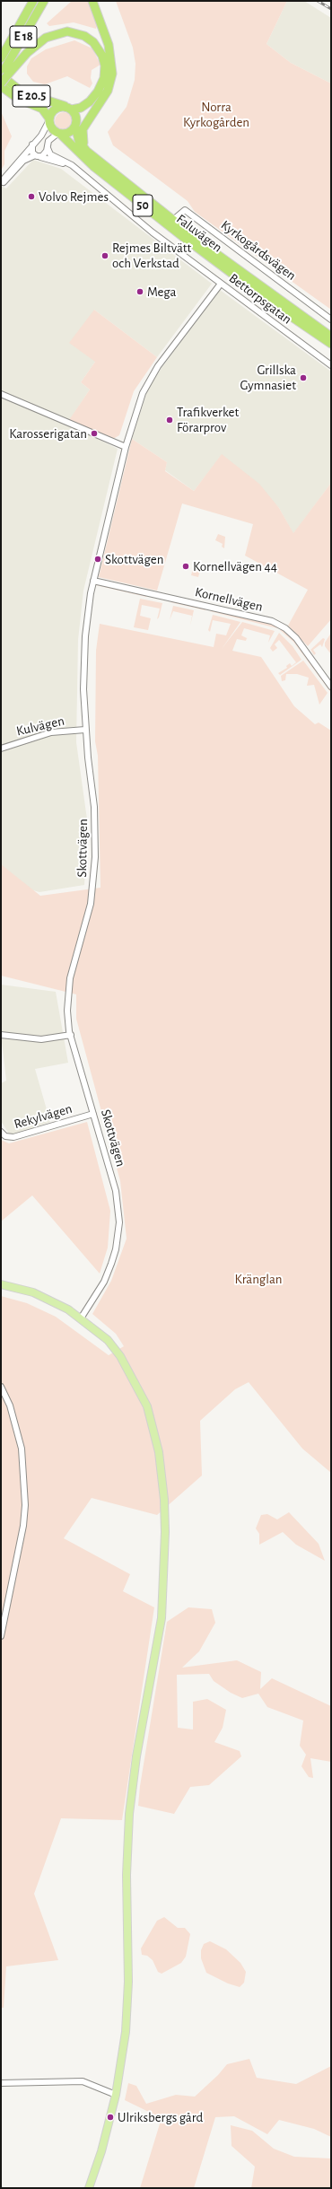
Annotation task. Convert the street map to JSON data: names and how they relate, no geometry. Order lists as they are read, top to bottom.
{
  "streets": {
    "highway": [
      "E 18",
      "E 20.5",
      "50",
      "Faluvägen"
    ],
    "street": [
      "Kyrkogårdsvägen",
      "Bettorpsgatan",
      "Kornellvägen",
      "Kulvägen",
      "Skottvägen",
      "Rekylvägen"
    ]
  },
  "crossings": [
    ["E 18", "E 20.5"],
    ["E 18", "50"],
    ["E 18", "Faluvägen"],
    ["E 20.5", "50"],
    ["E 20.5", "Faluvägen"],
    ["50", "Faluvägen"],
    ["Faluvägen", "Kyrkogårdsvägen"],
    ["Bettorpsgatan", "Skottvägen"],
    ["Kornellvägen", "Skottvägen"],
    ["Kulvägen", "Skottvägen"],
    ["Skottvägen", "Rekylvägen"]
  ],
  "parks": ["Norra Kyrkogården", "Kränglan"],
  "places": [
    "Volvo Rejmes",
    "Rejmes Biltvätt och Verkstad",
    "Mega",
    "Grillska Gymnasiet",
    "Trafikverket Förarprov",
    "Karosserigatan",
    "Skottvägen",
    "Kornellvägen 44",
    "Ulriksbergs gård"
  ]
}
